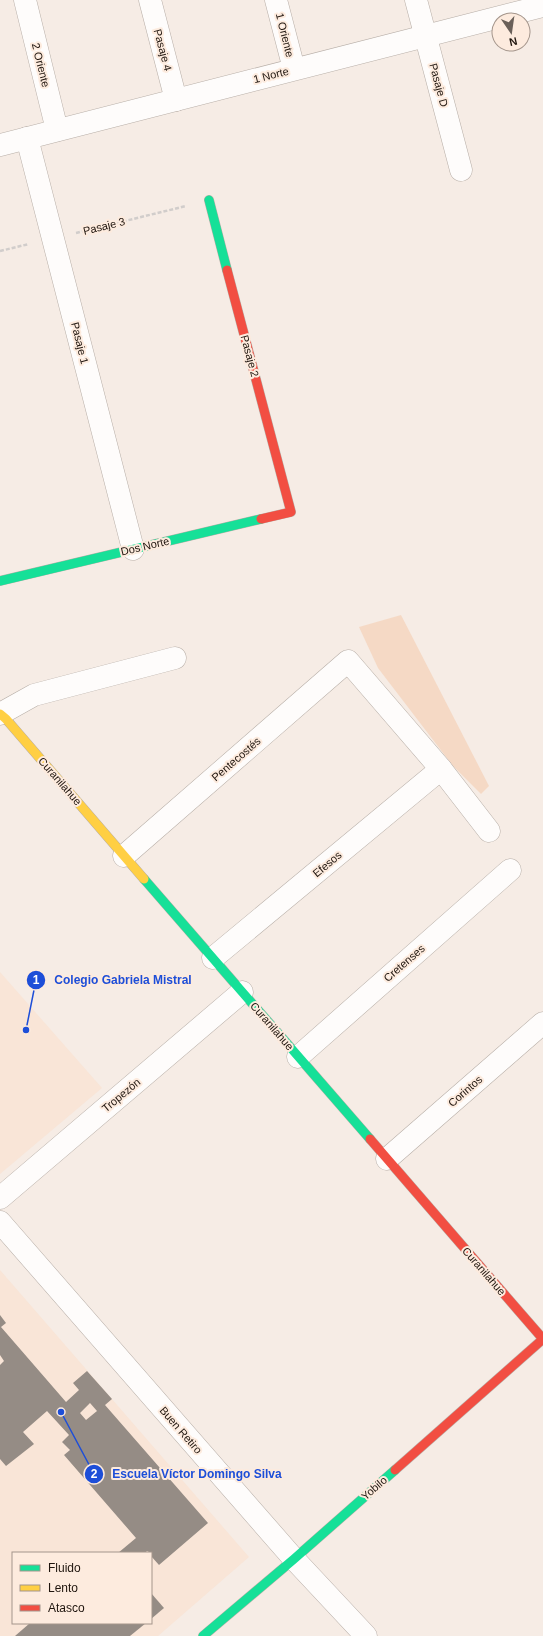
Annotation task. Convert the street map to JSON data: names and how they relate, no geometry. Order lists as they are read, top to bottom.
{
  "streets": {
    "street": [
      "1 Oriente",
      "Pasaje 4",
      "2 Oriente",
      "1 Norte",
      "Pasaje D",
      "Pasaje 1",
      "Pasaje 2",
      "Dos Norte",
      "Pentecostés",
      "Curanilahue",
      "Efesos",
      "Cretenses",
      "Corintos",
      "Tropezón",
      "Buen Retiro",
      "Yobilo"
    ],
    "path": ["Pasaje 3"]
  },
  "crossings": [
    ["1 Oriente", "1 Norte"],
    ["Pasaje 4", "1 Norte"],
    ["2 Oriente", "1 Norte"],
    ["1 Norte", "Pasaje D"],
    ["1 Norte", "Pasaje 1"],
    ["Pasaje 3", "Pasaje 1"],
    ["Pasaje 3", "Pasaje 2"],
    ["Pasaje 1", "Dos Norte"],
    ["Pasaje 2", "Dos Norte"],
    ["Pentecostés", "Curanilahue"],
    ["Pentecostés", "Efesos"],
    ["Curanilahue", "Efesos"],
    ["Curanilahue", "Cretenses"],
    ["Curanilahue", "Corintos"],
    ["Curanilahue", "Tropezón"],
    ["Curanilahue", "Yobilo"],
    ["Buen Retiro", "Yobilo"]
  ],
  "places": ["Colegio Gabriela Mistral", "Escuela Víctor Domingo Silva"],
  "legend": ["Fluido", "Lento", "Atasco"],
  "north": "bottom"
}
